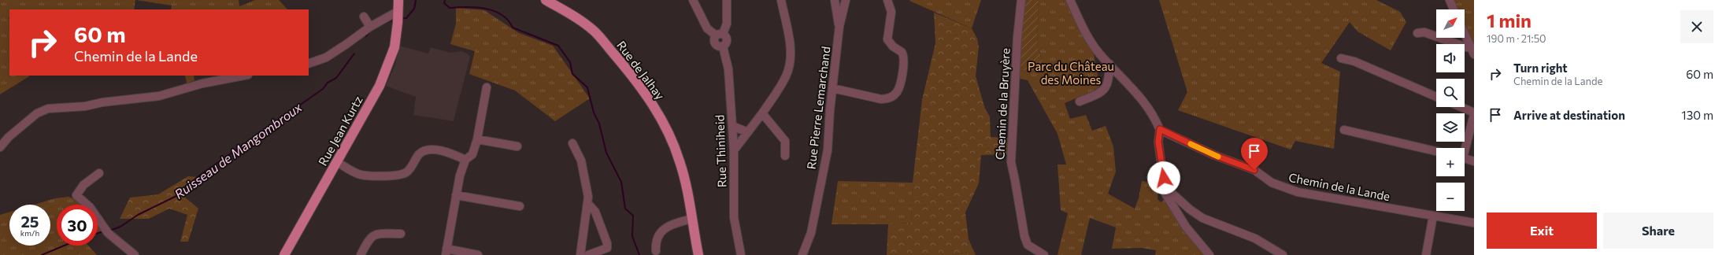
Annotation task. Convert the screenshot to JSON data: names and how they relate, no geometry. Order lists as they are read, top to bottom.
{
  "streets": {
    "main road": ["Rue de Jalhay", "Rue Jean Kurtz"],
    "street": [
      "Chemin de la Bruyère",
      "Rue Pierre Lemarchand",
      "Rue Thiniheid",
      "Chemin de la Lande"
    ]
  },
  "water": ["Ruisseau de Mangombroux"],
  "parks": ["Parc du Château des Moines"],
  "north": "top right",
  "page": {
    "heading": ["1 min", "190 m · 21:50"],
    "map_buttons": ["+", "−"],
    "turn": ["60 m", "Chemin de la Lande"],
    "list": [
      {
        "name": "Turn right",
        "note": "Chemin de la Lande",
        "value": "60 m"
      },
      {
        "name": "Arrive at destination",
        "value": "130 m"
      }
    ],
    "speed": "25 km/h",
    "limit": "30",
    "buttons": ["Exit", "Share"]
  }
}
